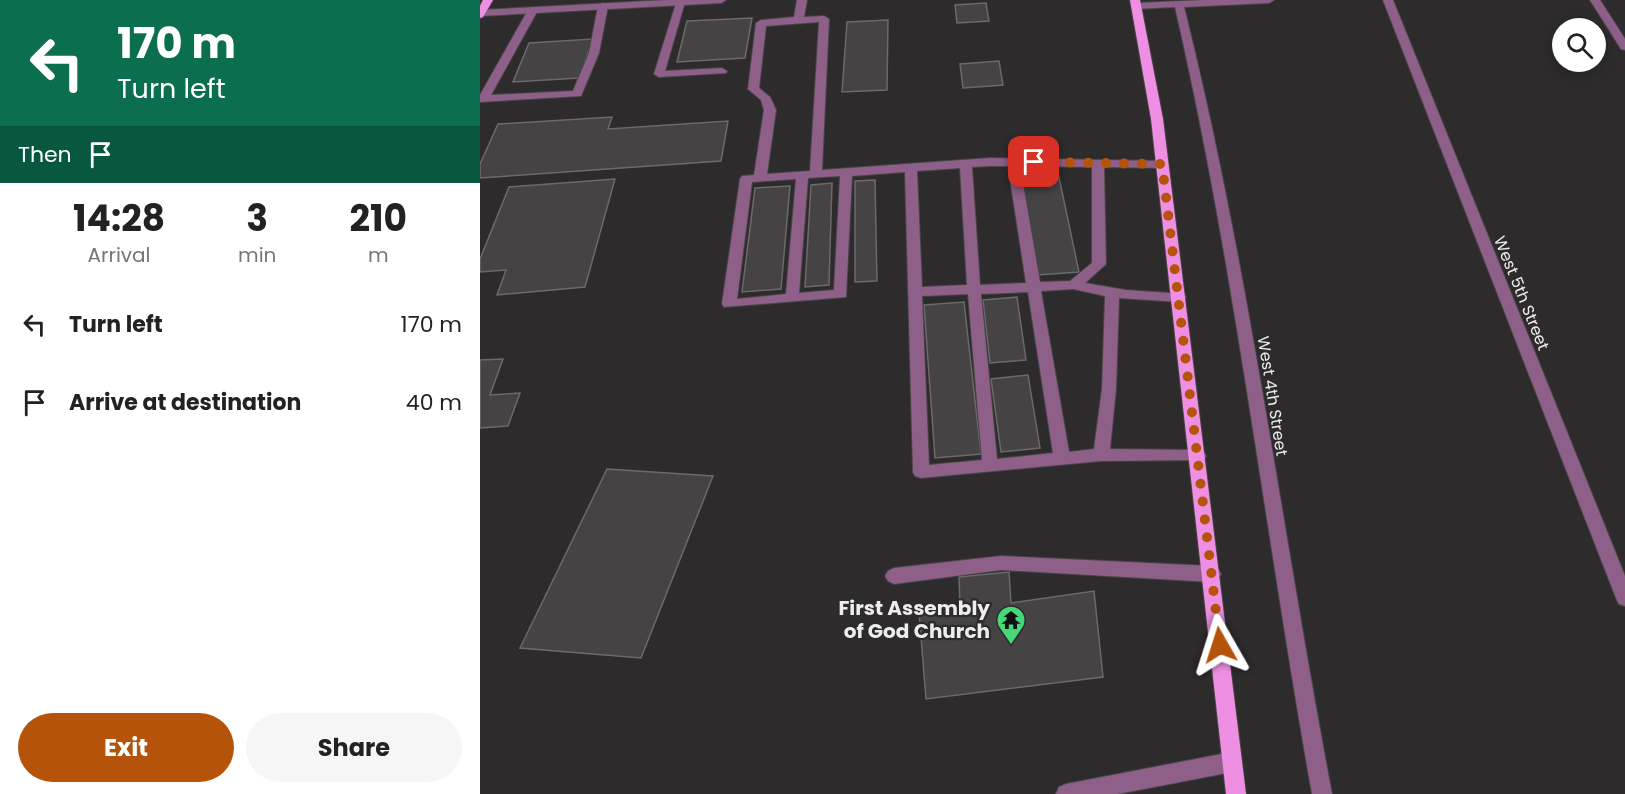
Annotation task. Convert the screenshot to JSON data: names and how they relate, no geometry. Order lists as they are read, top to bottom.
{
  "streets": {
    "street": ["West 5th Street", "West 4th Street"]
  },
  "places": {
    "temple": ["First Assembly of God Church"]
  },
  "page": {
    "turn": ["170 m", "Turn left"],
    "then": "Then",
    "eta": [
      "14:28",
      "Arrival",
      "3",
      "min",
      "210",
      "m"
    ],
    "list": [
      {
        "name": "Turn left",
        "value": "170 m"
      },
      {
        "name": "Arrive at destination",
        "value": "40 m"
      }
    ],
    "buttons": ["Exit", "Share"]
  }
}
